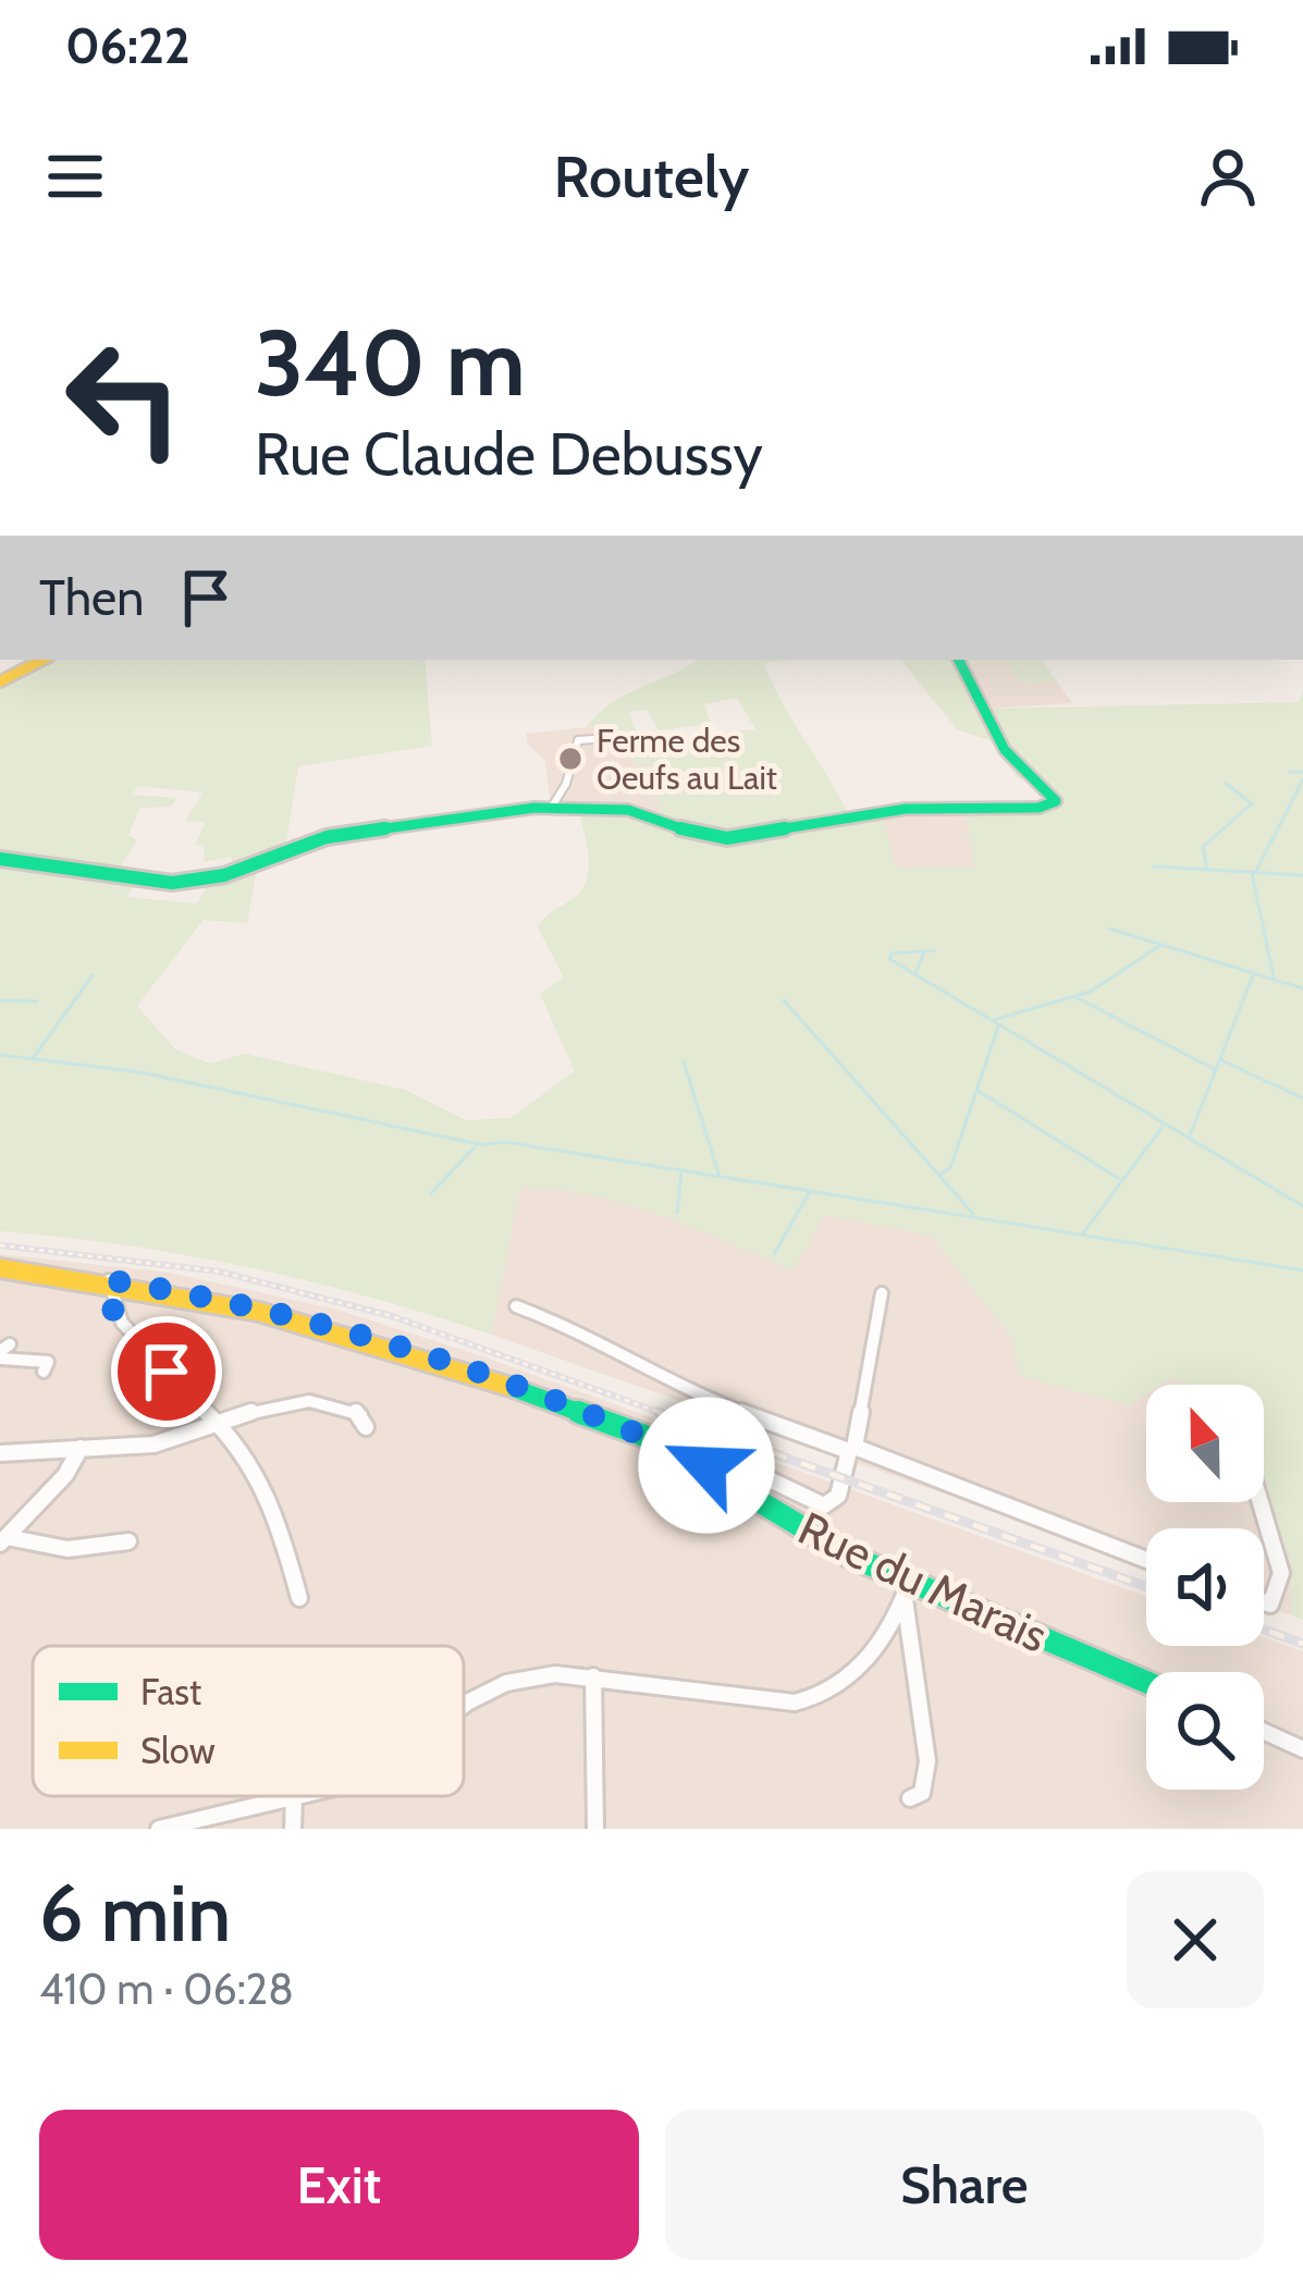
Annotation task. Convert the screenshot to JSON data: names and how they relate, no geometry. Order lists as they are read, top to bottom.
{
  "streets": {
    "street": ["Rue du Marais"]
  },
  "places": ["Ferme des Oeufs au Lait"],
  "legend": ["Fast", "Slow"],
  "north": "top",
  "page": {
    "status": "06:22",
    "header": "Routely",
    "turn": ["340 m", "Rue Claude Debussy"],
    "then": "Then",
    "heading": ["6 min", "410 m · 06:28"],
    "buttons": ["Exit", "Share"]
  }
}
